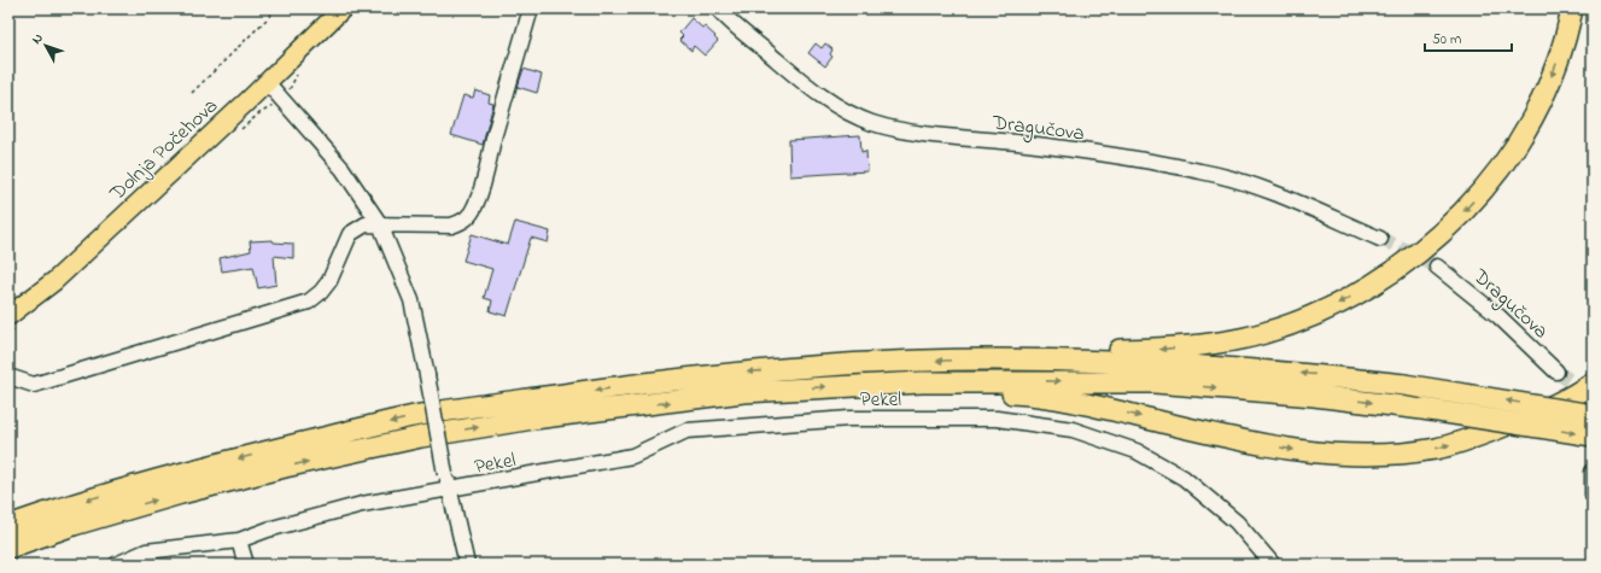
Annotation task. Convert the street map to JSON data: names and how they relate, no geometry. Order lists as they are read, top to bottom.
{
  "streets": {
    "main road": ["Dolnja Počehova"],
    "street": ["Dragučova", "Pekel"]
  },
  "crossings": [
    ["Dolnja Počehova", "Pekel"]
  ],
  "scale_bar": "50 m",
  "north": "top left"
}
